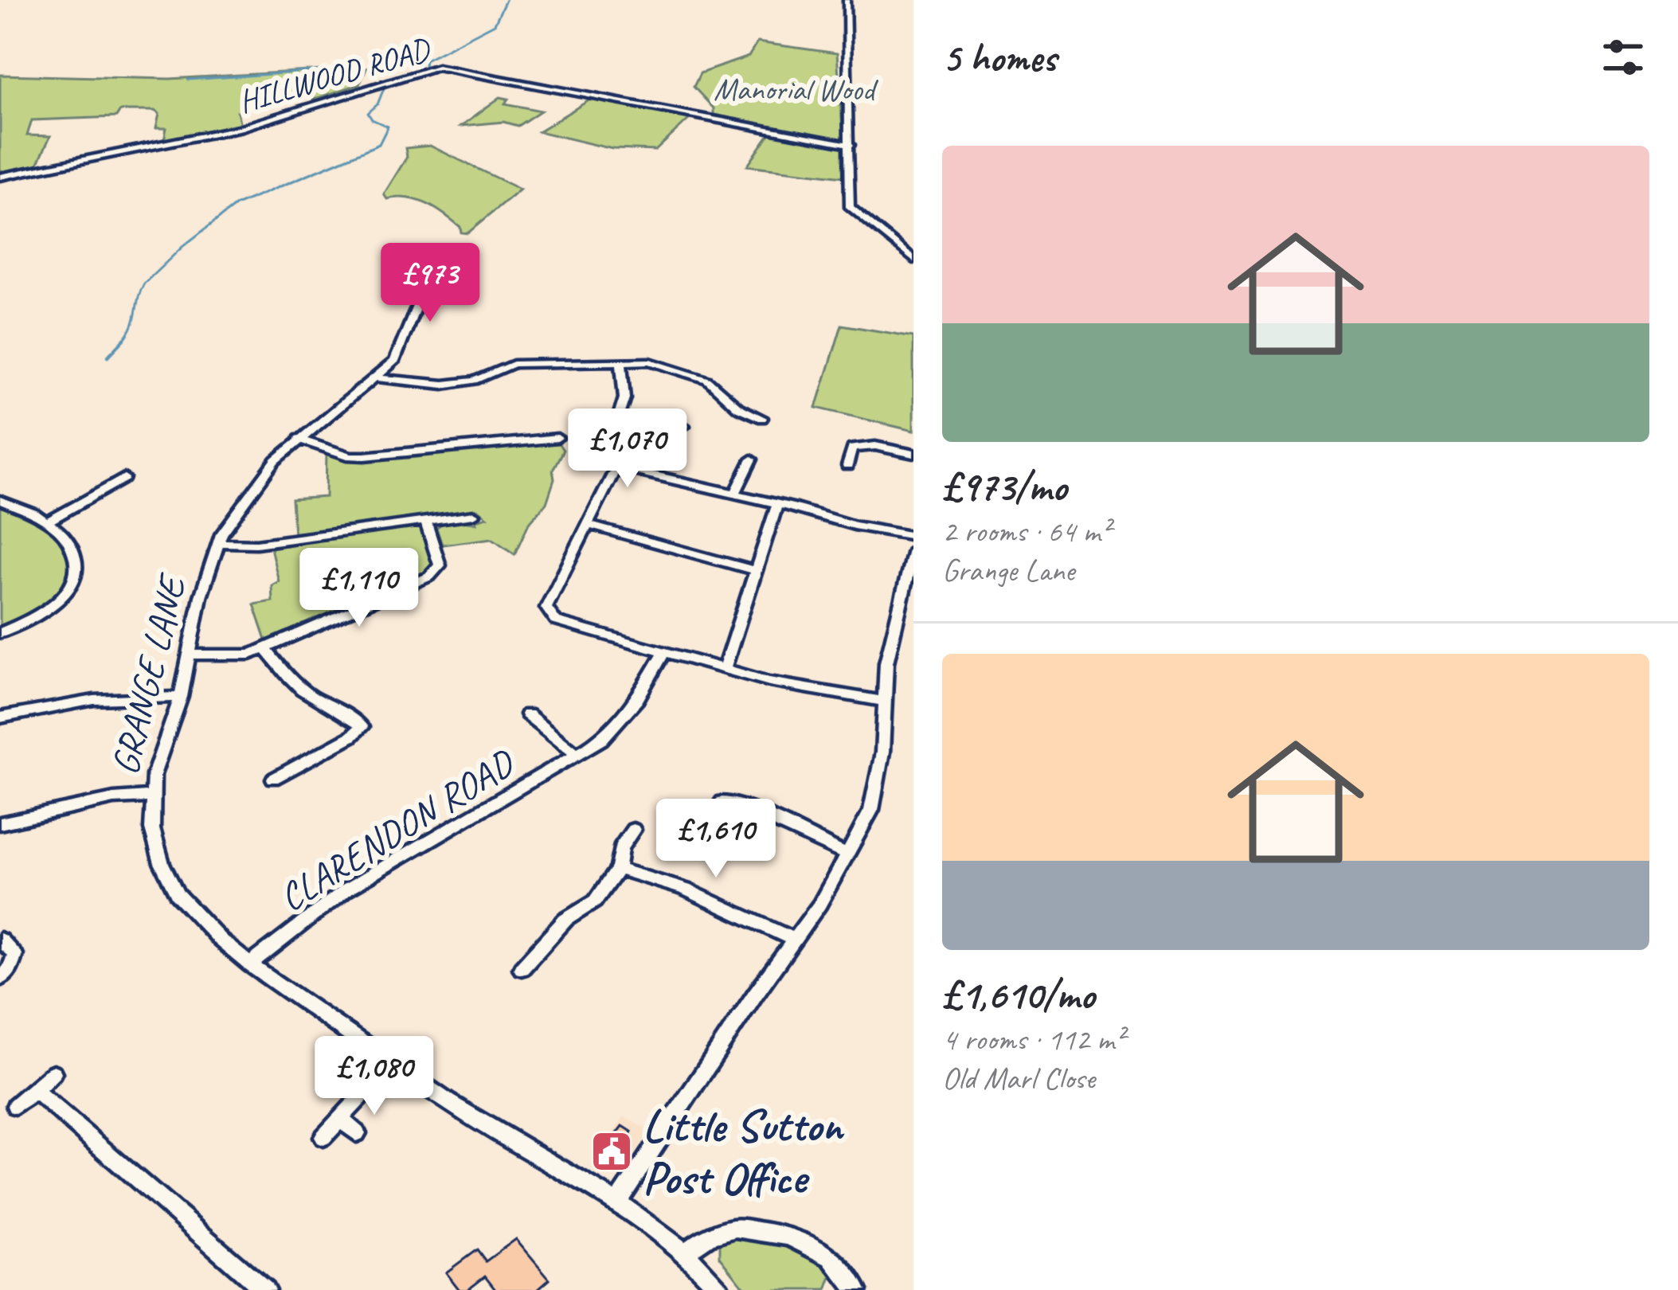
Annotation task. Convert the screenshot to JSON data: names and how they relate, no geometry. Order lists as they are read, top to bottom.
{
  "streets": {
    "street": ["HILLWOOD ROAD", "GRANGE LANE", "CLARENDON ROAD"]
  },
  "crossings": [
    ["GRANGE LANE", "CLARENDON ROAD"]
  ],
  "parks": ["Manorial Wood"],
  "places": {
    "public building": ["Little Sutton Post Office"]
  },
  "page": {
    "heading": "5 homes",
    "list": [
      {
        "name": "£973/mo",
        "note": "2 rooms · 64 m² · Grange Lane"
      },
      {
        "name": "£1,610/mo",
        "note": "4 rooms · 112 m² · Old Marl Close"
      }
    ],
    "price": [
      "£973",
      "£1,070",
      "£1,110",
      "£1,610",
      "£1,080"
    ]
  }
}
